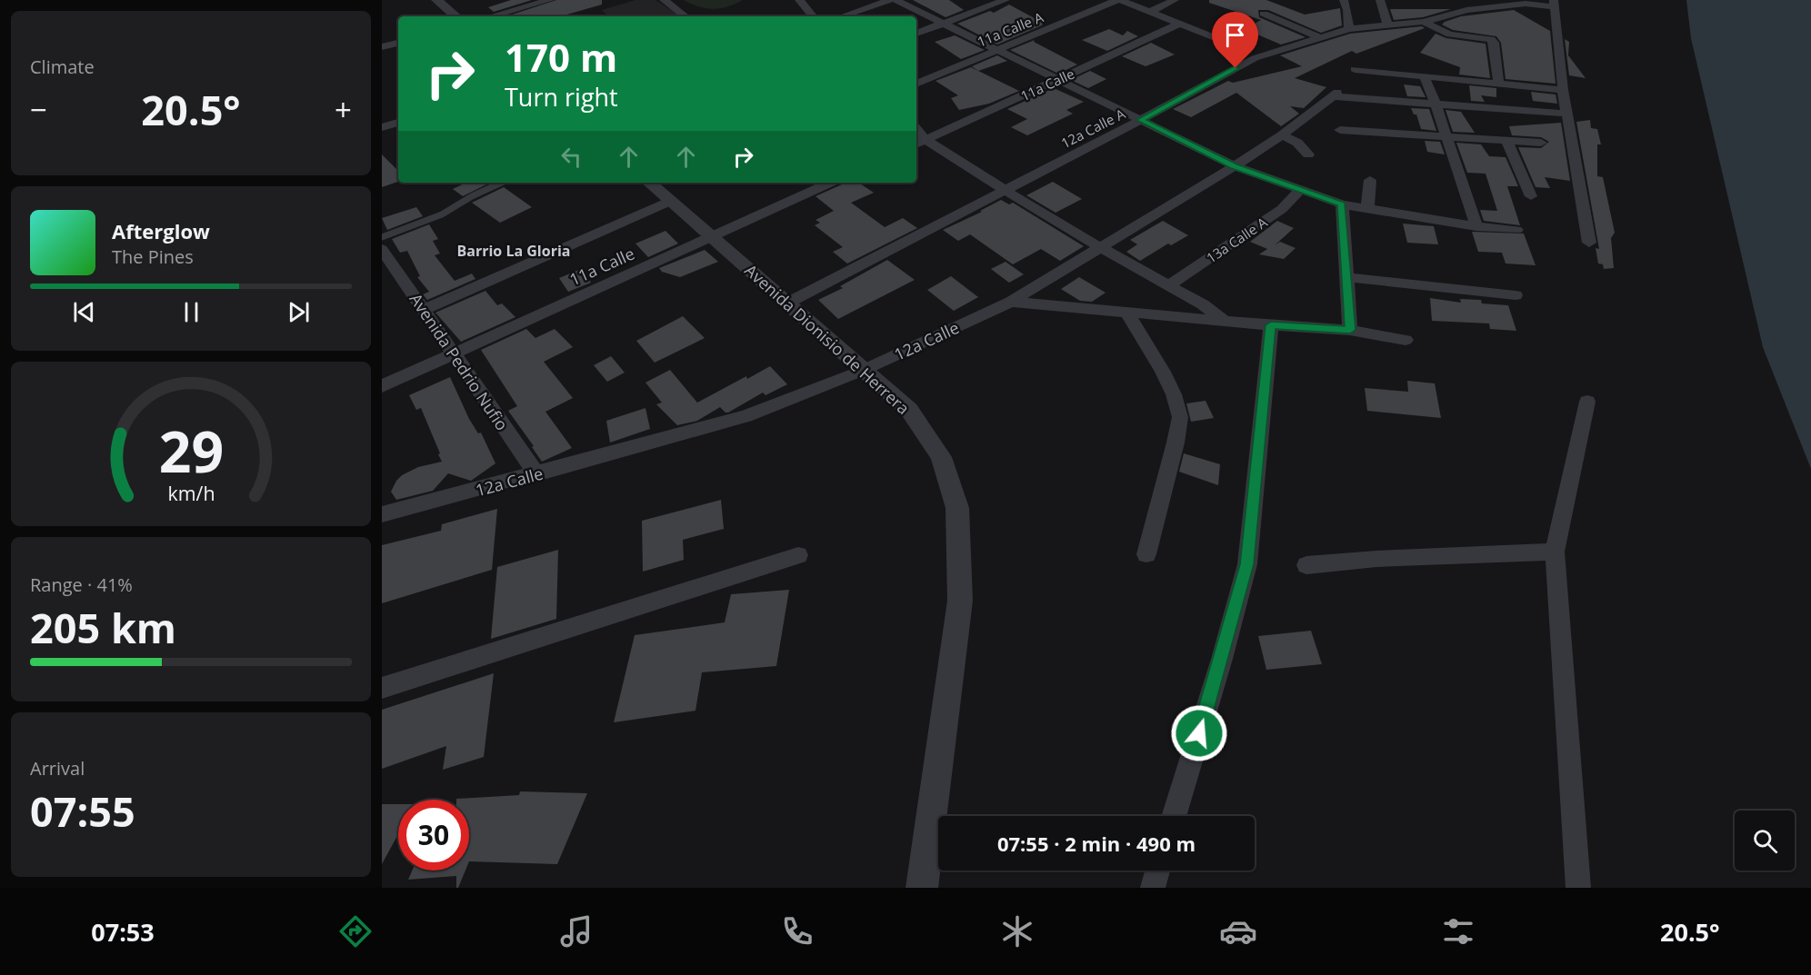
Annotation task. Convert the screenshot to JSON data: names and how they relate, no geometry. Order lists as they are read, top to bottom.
{
  "streets": {
    "street": [
      "11a Calle A",
      "11a Calle",
      "12a Calle A",
      "13a Calle A",
      "Avenida Dionisio de Herrera",
      "12a Calle",
      "Avenida Pedrio Nufio"
    ]
  },
  "crossings": [
    ["11a Calle", "Avenida Dionisio de Herrera"],
    ["11a Calle", "Avenida Pedrio Nufio"],
    ["12a Calle A", "Avenida Dionisio de Herrera"],
    ["Avenida Dionisio de Herrera", "12a Calle"],
    ["12a Calle", "Avenida Pedrio Nufio"]
  ],
  "districts": ["Barrio La Gloria"],
  "page": {
    "tile": [
      "Climate",
      ["Range · 41%", "205 km"],
      ["Arrival", "07:55"]
    ],
    "turn": ["170 m", "Turn right"],
    "heat": ["−", "20.5°", "+"],
    "song": ["Afterglow", "The Pines"],
    "limit": "30",
    "trip": "07:55 · 2 min · 490 m",
    "tabs": ["07:53", "20.5°"],
    "gauge": ["29", "km/h"]
  }
}
